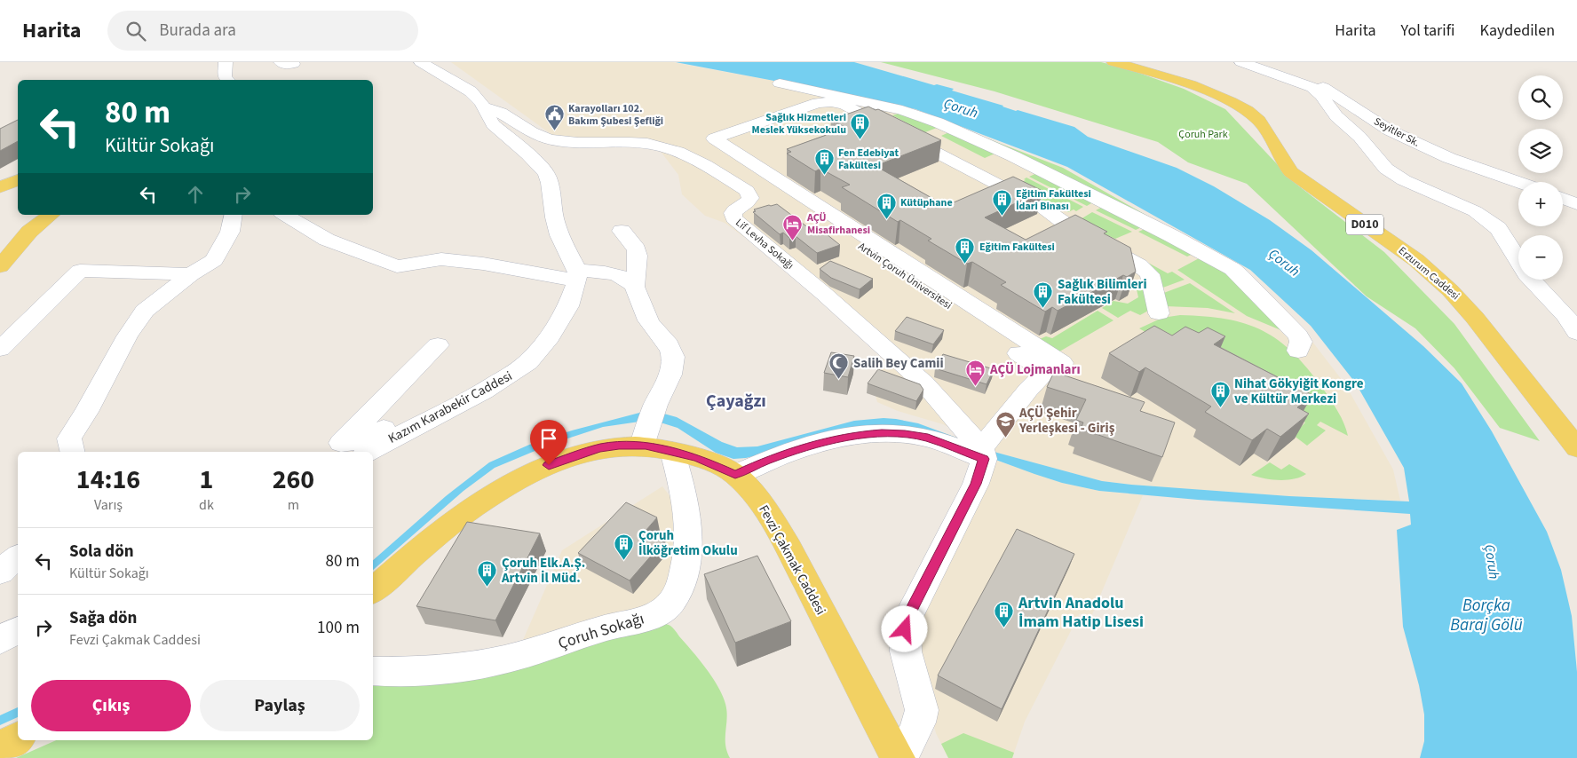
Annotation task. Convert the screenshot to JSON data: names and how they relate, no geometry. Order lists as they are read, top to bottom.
{
  "streets": {
    "main road": ["D010", "Erzurum Caddesi", "Fevzi Çakmak Caddesi"],
    "street": [
      "Seyitler Sk.",
      "Lif Levha Sokağı",
      "Artvin Çoruh Üniversitesi",
      "Kazım Karabekir Caddesi",
      "Çoruh Sokağı"
    ]
  },
  "crossings": [
    ["Lif Levha Sokağı", "Artvin Çoruh Üniversitesi"],
    ["Fevzi Çakmak Caddesi", "Çoruh Sokağı"]
  ],
  "districts": ["Çayağzı"],
  "water": ["Çoruh", "Borçka Baraj Gölü"],
  "parks": ["Çoruh Park"],
  "places": {
    "public building": ["Karayolları 102. Bakım Şubesi Şefliği"],
    "building": [
      "Sağlık Hizmetleri Meslek Yüksekokulu",
      "Fen Edebiyat Fakültesi",
      "Eğitim Fakültesi İdari Binası",
      "Kütüphane",
      "Eğitim Fakültesi",
      "Sağlık Bilimleri Fakültesi",
      "Nihat Gökyiğit Kongre ve Kültür Merkezi",
      "Çoruh İlköğretim Okulu",
      "Çoruh Elk.A.Ş. Artvin İl Müd.",
      "Artvin Anadolu İmam Hatip Lisesi"
    ],
    "hotel": ["AÇÜ Misafirhanesi", "AÇÜ Lojmanları"],
    "mosque": ["Salih Bey Camii"],
    "school or university": ["AÇÜ Şehir Yerleşkesi - Giriş"]
  },
  "page": {
    "header": "Harita",
    "search": "Burada ara",
    "nav": ["Harita", "Yol tarifi", "Kaydedilen"],
    "map_buttons": ["+", "−"],
    "turn": ["80 m", "Kültür Sokağı"],
    "eta": [
      "14:16",
      "Varış",
      "1",
      "dk",
      "260",
      "m"
    ],
    "list": [
      {
        "name": "Sola dön",
        "note": "Kültür Sokağı",
        "value": "80 m"
      },
      {
        "name": "Sağa dön",
        "note": "Fevzi Çakmak Caddesi",
        "value": "100 m"
      }
    ],
    "buttons": ["Çıkış", "Paylaş"]
  }
}
